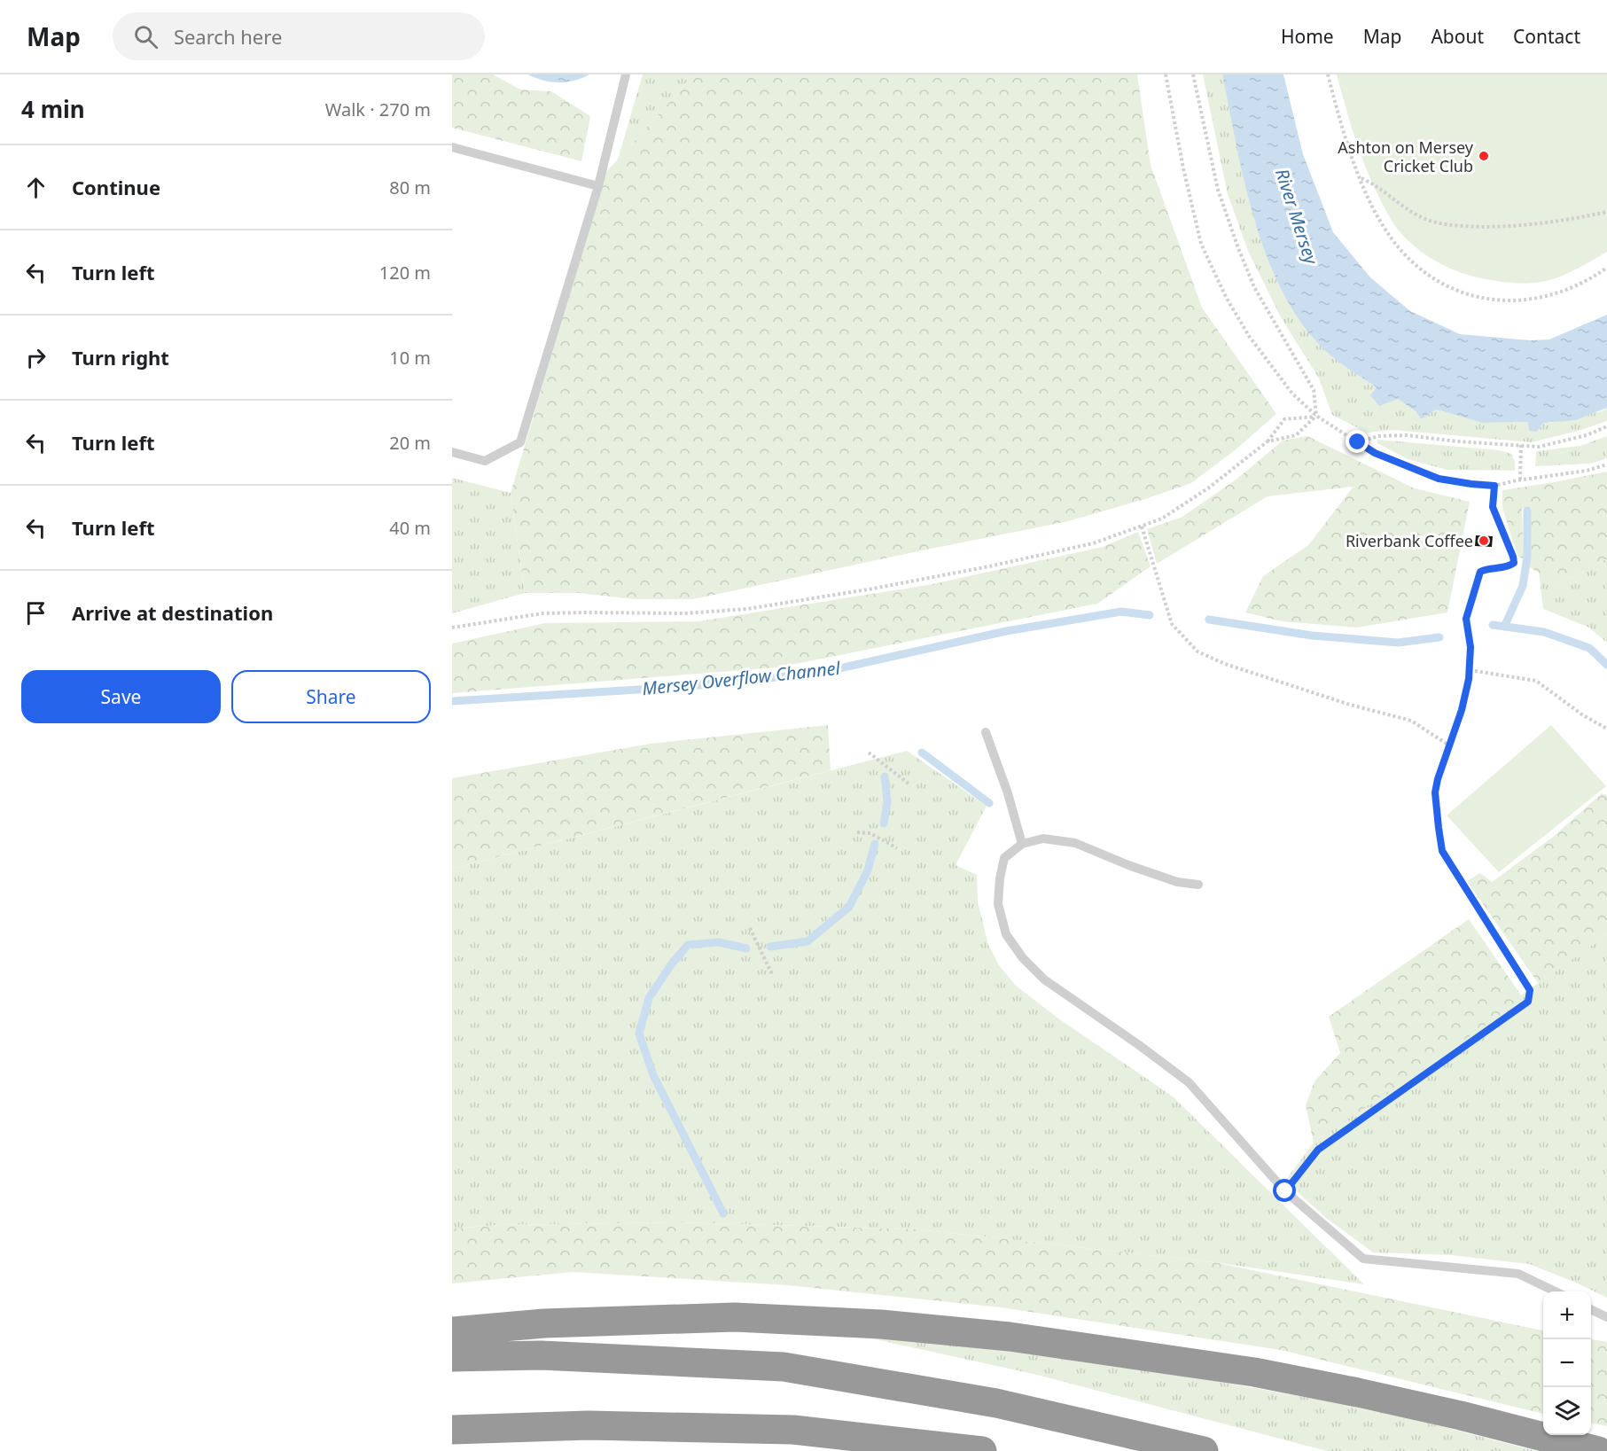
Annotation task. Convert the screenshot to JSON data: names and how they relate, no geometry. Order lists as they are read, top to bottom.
{
  "water": ["River Mersey", "Mersey Overflow Channel"],
  "places": ["Ashton on Mersey Cricket Club", "Riverbank Coffee"],
  "page": {
    "header": "Map",
    "search": "Search here",
    "nav": [
      "Home",
      "Map",
      "About",
      "Contact"
    ],
    "heading": ["4 min", "Walk · 270 m"],
    "list": [
      ["Continue", "80 m"],
      ["Turn left", "120 m"],
      ["Turn right", "10 m"],
      ["Turn left", "20 m"],
      ["Turn left", "40 m"],
      "Arrive at destination"
    ],
    "buttons": ["Save", "Share"],
    "map_buttons": ["+", "−"]
  }
}
